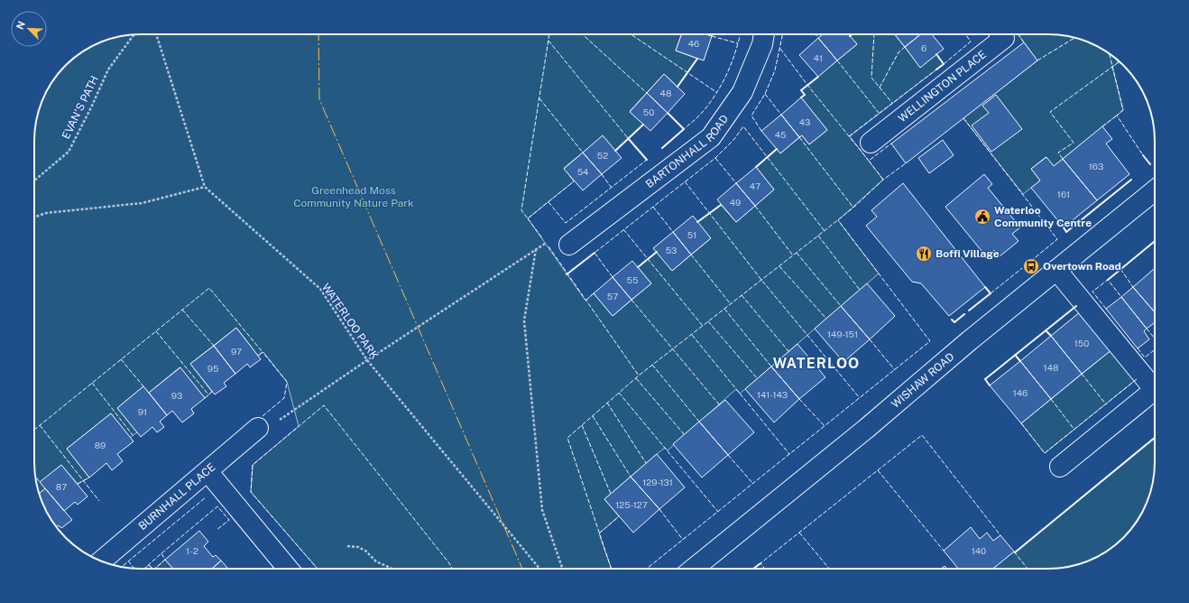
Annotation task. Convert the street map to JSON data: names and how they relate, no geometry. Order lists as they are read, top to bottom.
{
  "streets": {
    "street": [
      "WELLINGTON PLACE",
      "BARTONHALL ROAD",
      "WISHAW ROAD",
      "BURNHALL PLACE"
    ],
    "path": ["EVAN'S PATH", "WATERLOO PARK"]
  },
  "districts": ["WATERLOO"],
  "parks": ["Greenhead Moss Community Nature Park"],
  "places": {
    "public building": ["Waterloo Community Centre"],
    "restaurant": ["Boffi Village"],
    "bus stop": ["Overtown Road"]
  },
  "house_numbers": [
    "46",
    "6",
    "41",
    "48",
    "50",
    "43",
    "45",
    "52",
    "163",
    "54",
    "47",
    "161",
    "49",
    "51",
    "53",
    "55",
    "57",
    "149-151",
    "150",
    "97",
    "148",
    "95",
    "146",
    "141-143",
    "93",
    "91",
    "89",
    "129-131",
    "87",
    "125-127",
    "1-2",
    "140"
  ],
  "north": "top left"
}
